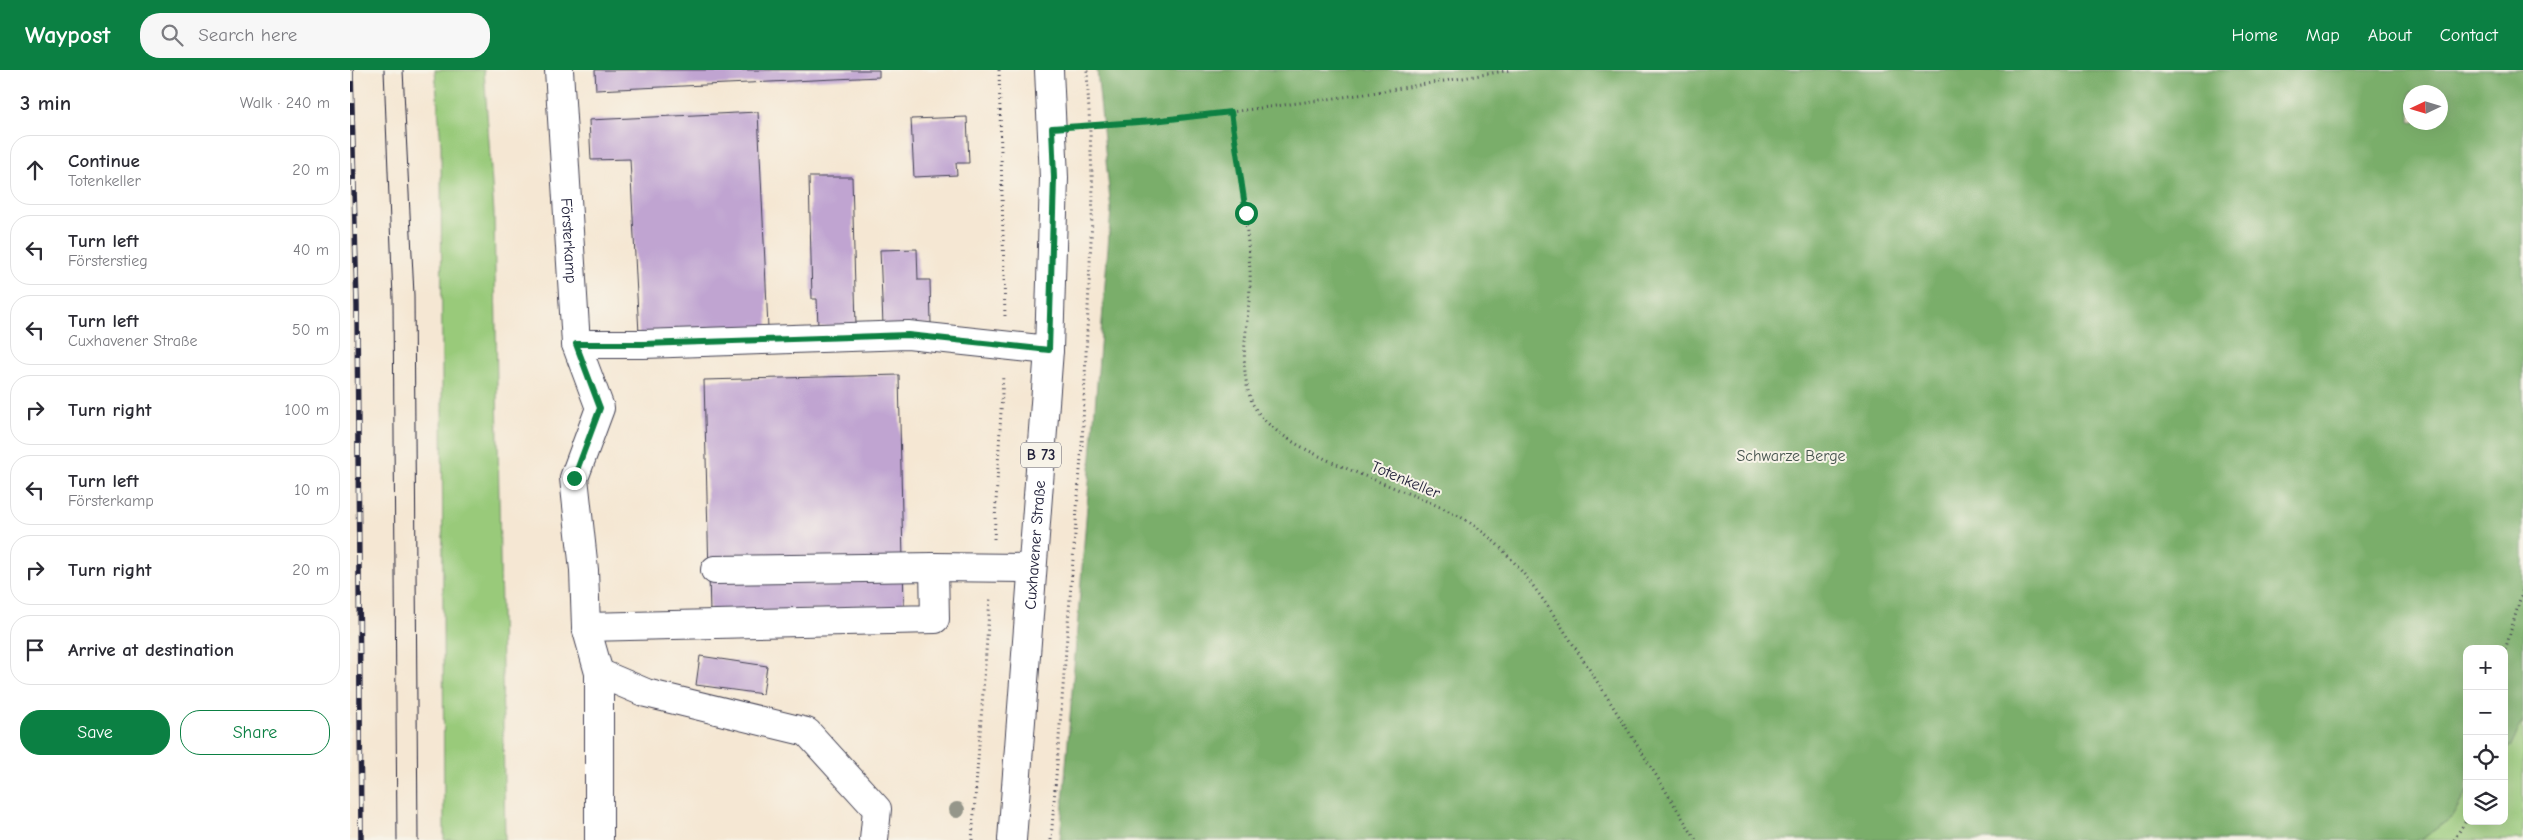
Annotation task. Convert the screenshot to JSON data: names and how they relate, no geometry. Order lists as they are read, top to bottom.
{
  "streets": {
    "main road": ["Försterkamp", "B 73", "Cuxhavener Straße"],
    "path": ["Totenkeller"]
  },
  "parks": ["Schwarze Berge"],
  "north": "left",
  "page": {
    "header": "Waypost",
    "search": "Search here",
    "nav": [
      "Home",
      "Map",
      "About",
      "Contact"
    ],
    "heading": ["3 min", "Walk · 240 m"],
    "list": [
      ["Continue", "Totenkeller", "20 m"],
      ["Turn left", "Försterstieg", "40 m"],
      ["Turn left", "Cuxhavener Straße", "50 m"],
      ["Turn right", "100 m"],
      ["Turn left", "Försterkamp", "10 m"],
      ["Turn right", "20 m"],
      "Arrive at destination"
    ],
    "map_buttons": ["+", "−"],
    "buttons": ["Save", "Share"]
  }
}
